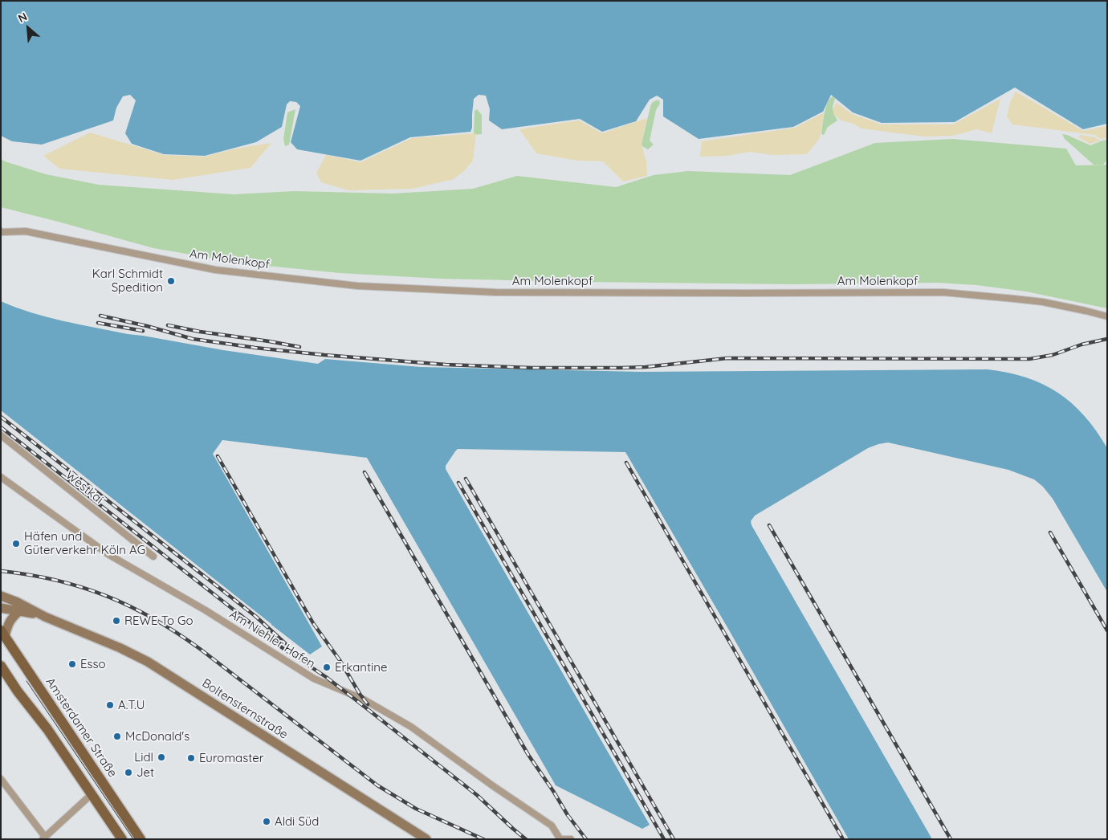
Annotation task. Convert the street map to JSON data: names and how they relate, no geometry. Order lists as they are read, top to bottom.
{
  "streets": {
    "main road": ["Boltensternstraße", "Amsterdamer Straße"],
    "street": ["Am Molenkopf", "Westkai", "Am Niehler Hafen"]
  },
  "places": [
    "Karl Schmidt Spedition",
    "Häfen und Güterverkehr Köln AG",
    "REWE To Go",
    "Esso",
    "Erkantine",
    "A.T.U",
    "McDonald's",
    "Lidl",
    "Euromaster",
    "Jet",
    "Aldi Süd"
  ],
  "north": "top left"
}
